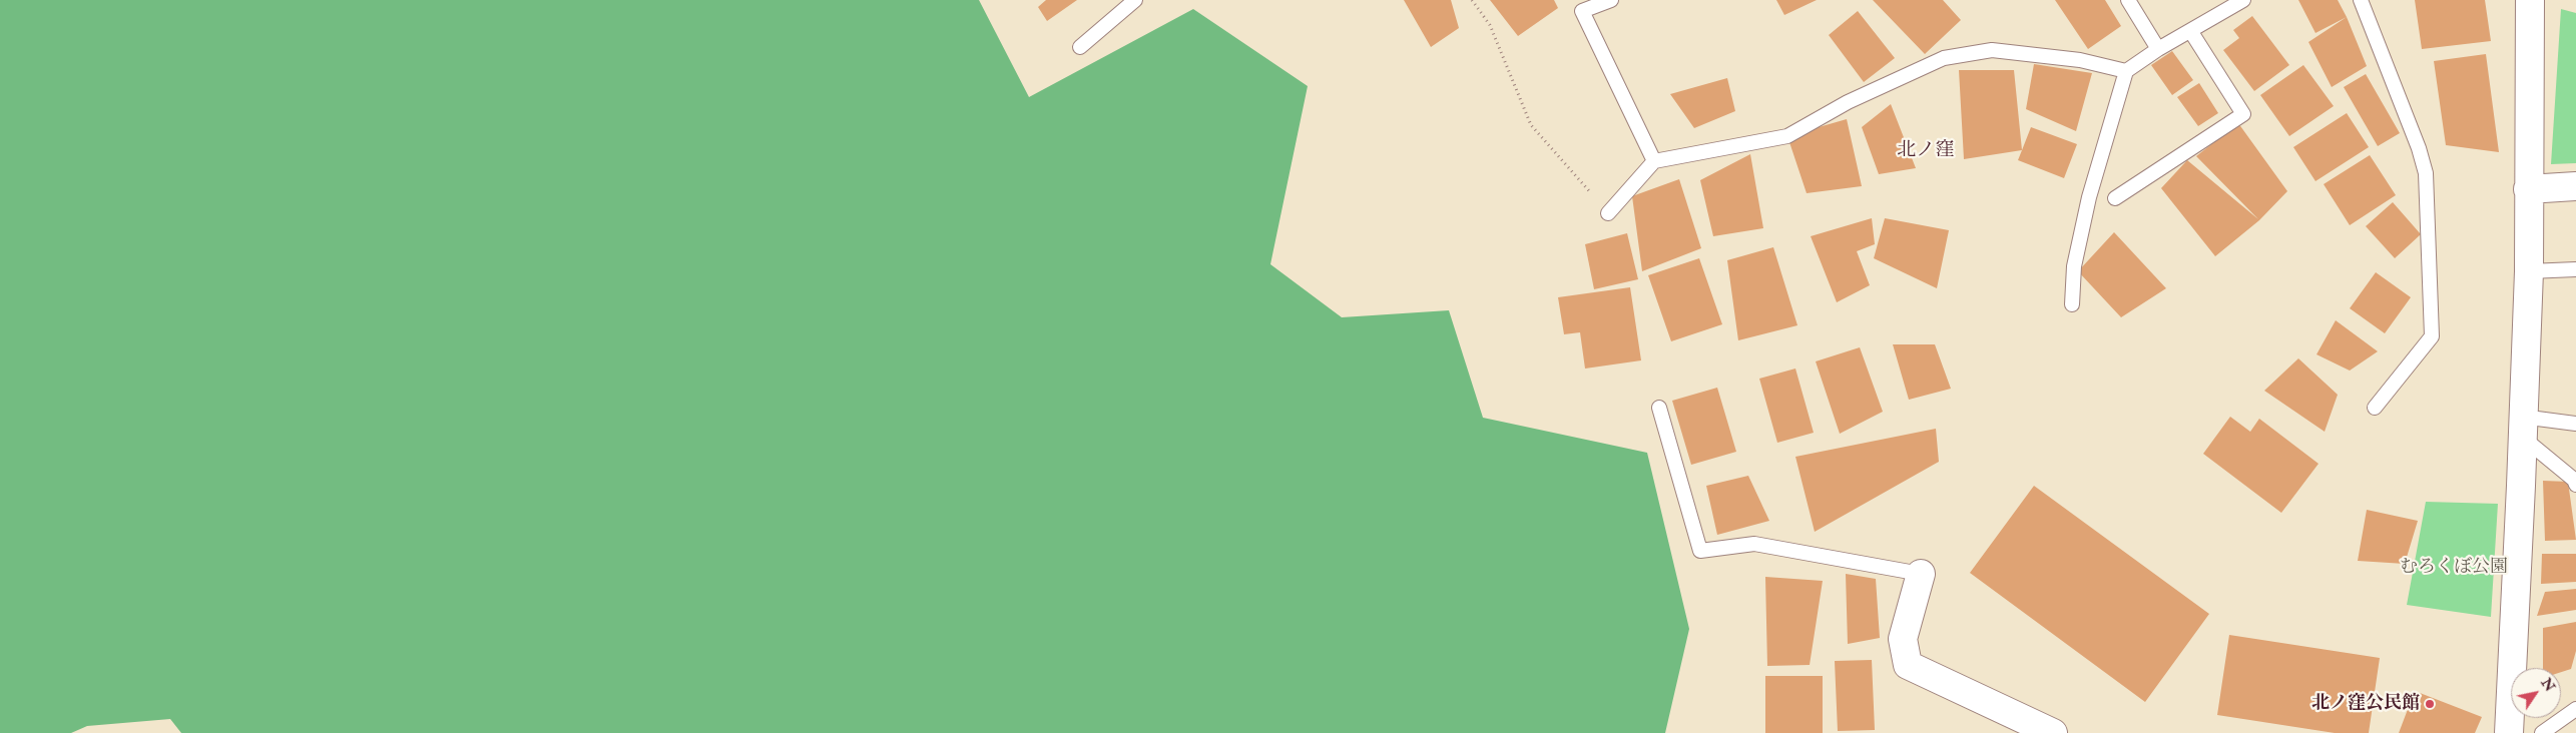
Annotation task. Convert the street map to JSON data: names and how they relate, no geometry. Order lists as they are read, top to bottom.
{
  "districts": ["北ノ窪"],
  "parks": ["むろくぼ公園"],
  "places": ["北ノ窪公民館"],
  "north": "top right"
}
